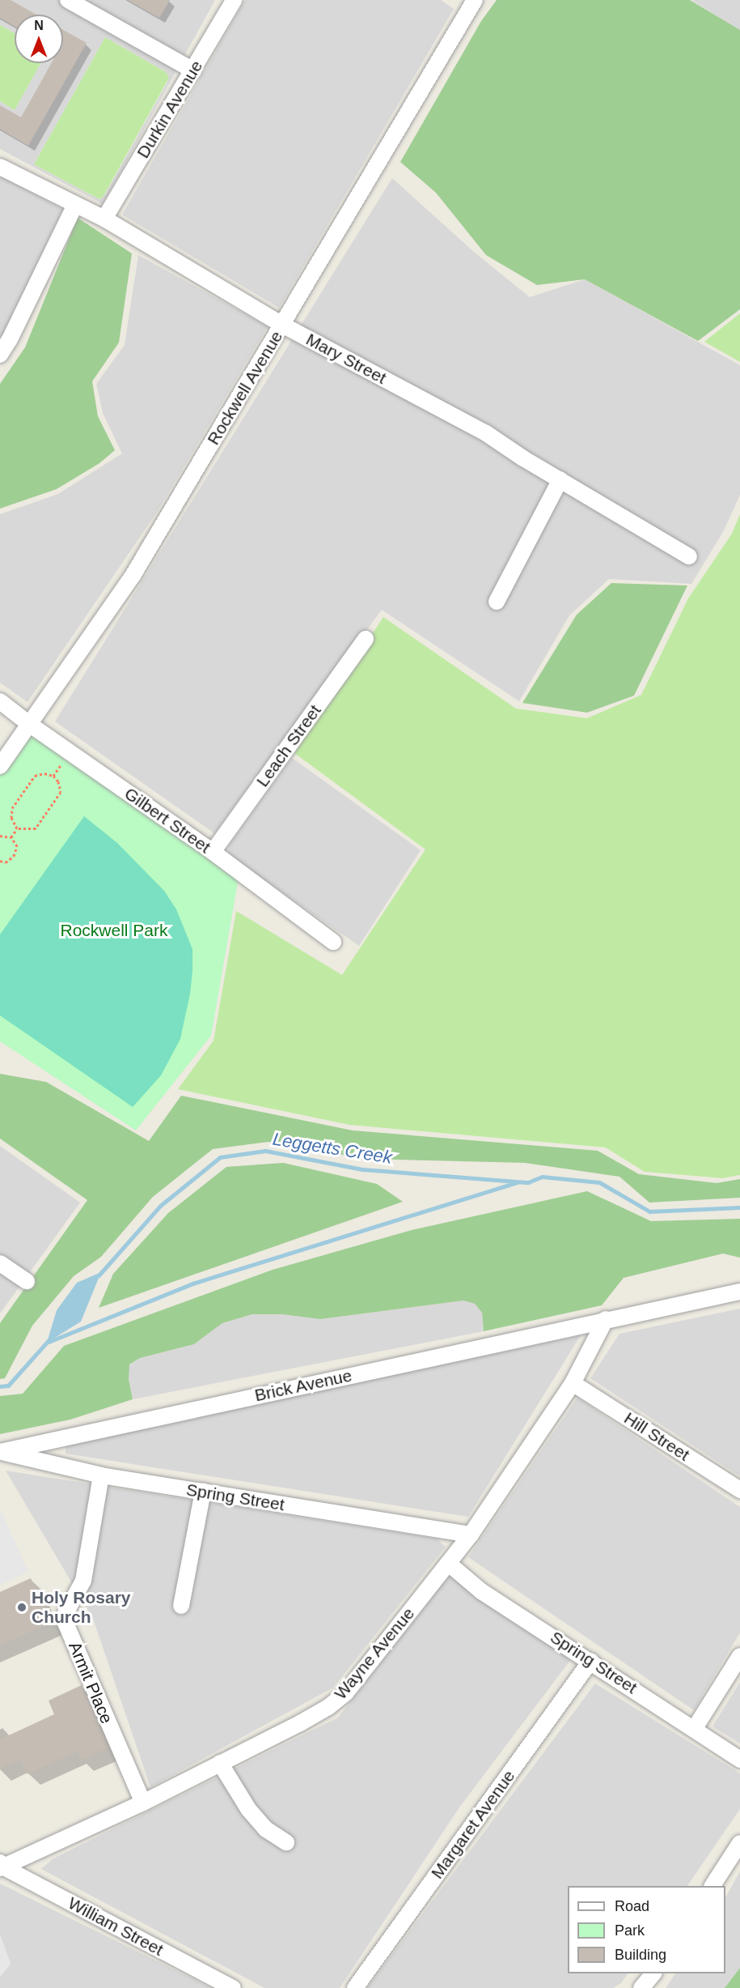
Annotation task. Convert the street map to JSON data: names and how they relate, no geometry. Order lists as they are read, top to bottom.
{
  "streets": {
    "street": [
      "Durkin Avenue",
      "Mary Street",
      "Rockwell Avenue",
      "Leach Street",
      "Gilbert Street",
      "Brick Avenue",
      "Hill Street",
      "Spring Street",
      "Wayne Avenue",
      "Armit Place",
      "Margaret Avenue",
      "William Street"
    ]
  },
  "crossings": [
    ["Durkin Avenue", "Mary Street"],
    ["Mary Street", "Rockwell Avenue"],
    ["Rockwell Avenue", "Gilbert Street"],
    ["Leach Street", "Gilbert Street"],
    ["Brick Avenue", "Spring Street"],
    ["Brick Avenue", "Wayne Avenue"],
    ["Hill Street", "Wayne Avenue"],
    ["Spring Street", "Wayne Avenue"],
    ["Spring Street", "Armit Place"],
    ["Spring Street", "Margaret Avenue"],
    ["Wayne Avenue", "Armit Place"],
    ["Wayne Avenue", "William Street"]
  ],
  "water": ["Leggetts Creek"],
  "parks": ["Rockwell Park"],
  "places": ["Holy Rosary Church"],
  "legend": ["Road", "Park", "Building"],
  "north": "top"
}
